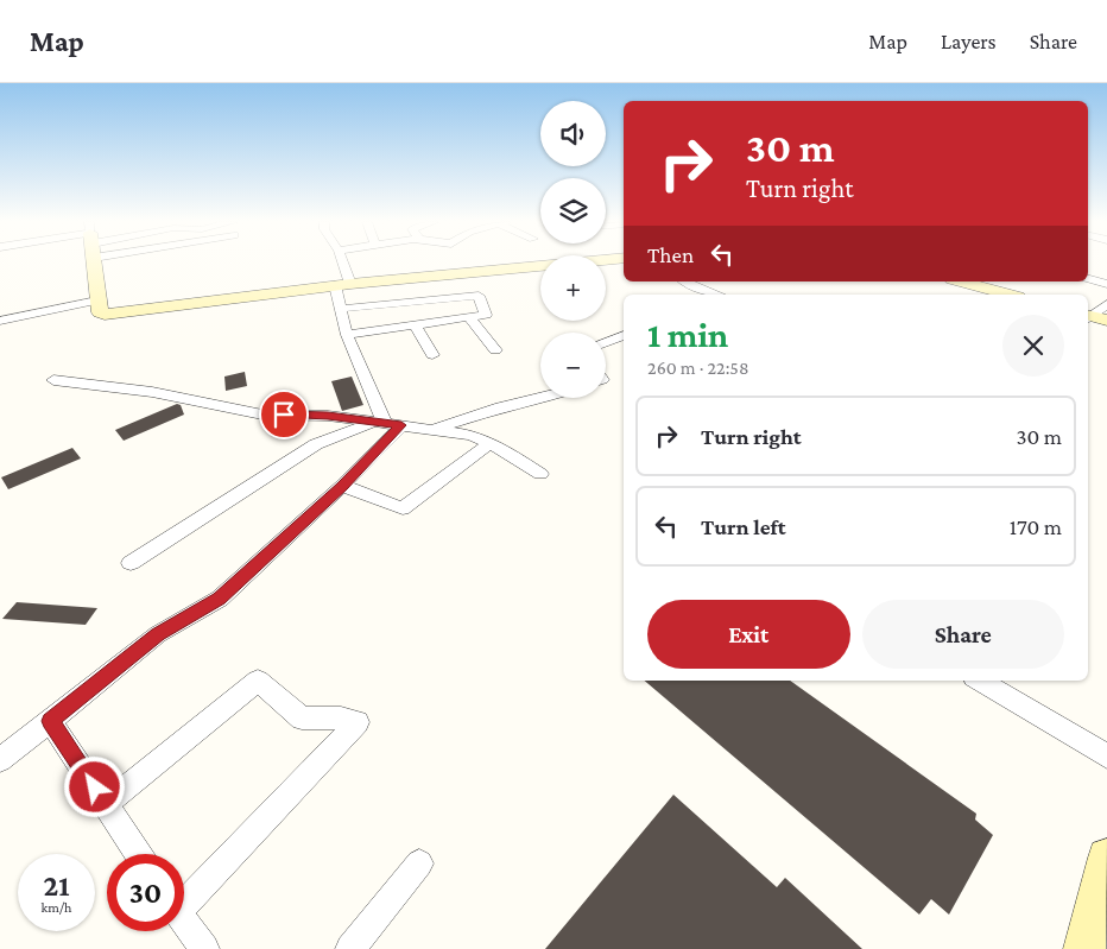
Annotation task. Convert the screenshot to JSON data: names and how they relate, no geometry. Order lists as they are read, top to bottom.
{
  "page": {
    "header": "Map",
    "nav": ["Map", "Layers", "Share"],
    "map_buttons": ["+", "−"],
    "turn": ["30 m", "Turn right"],
    "then": "Then",
    "heading": ["1 min", "260 m · 22:58"],
    "list": [
      {
        "name": "Turn right",
        "value": "30 m"
      },
      {
        "name": "Turn left",
        "value": "170 m"
      }
    ],
    "buttons": ["Exit", "Share"],
    "speed": "21 km/h",
    "limit": "30"
  }
}
